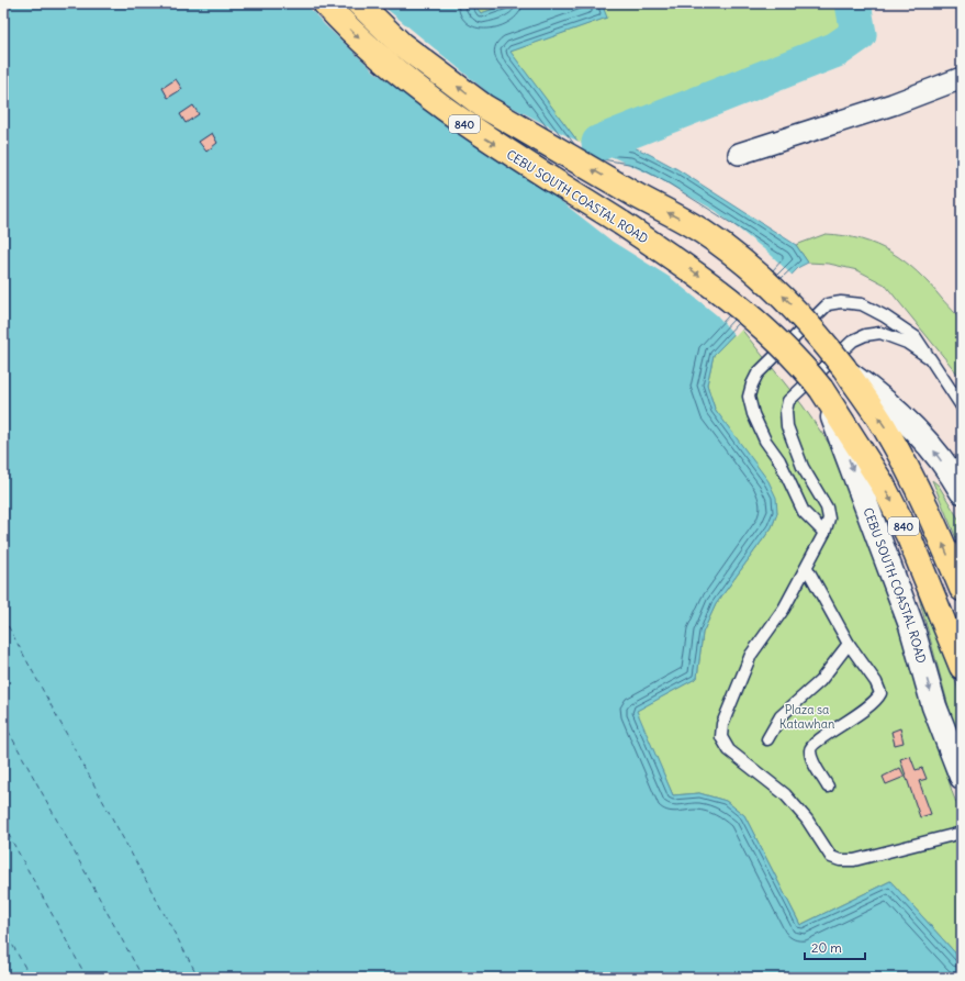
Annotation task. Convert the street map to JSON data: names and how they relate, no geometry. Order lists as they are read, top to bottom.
{
  "streets": {
    "highway": ["840", "CEBU SOUTH COASTAL ROAD"]
  },
  "parks": ["Plaza sa Katawhan"],
  "scale_bar": "20 m"
}
